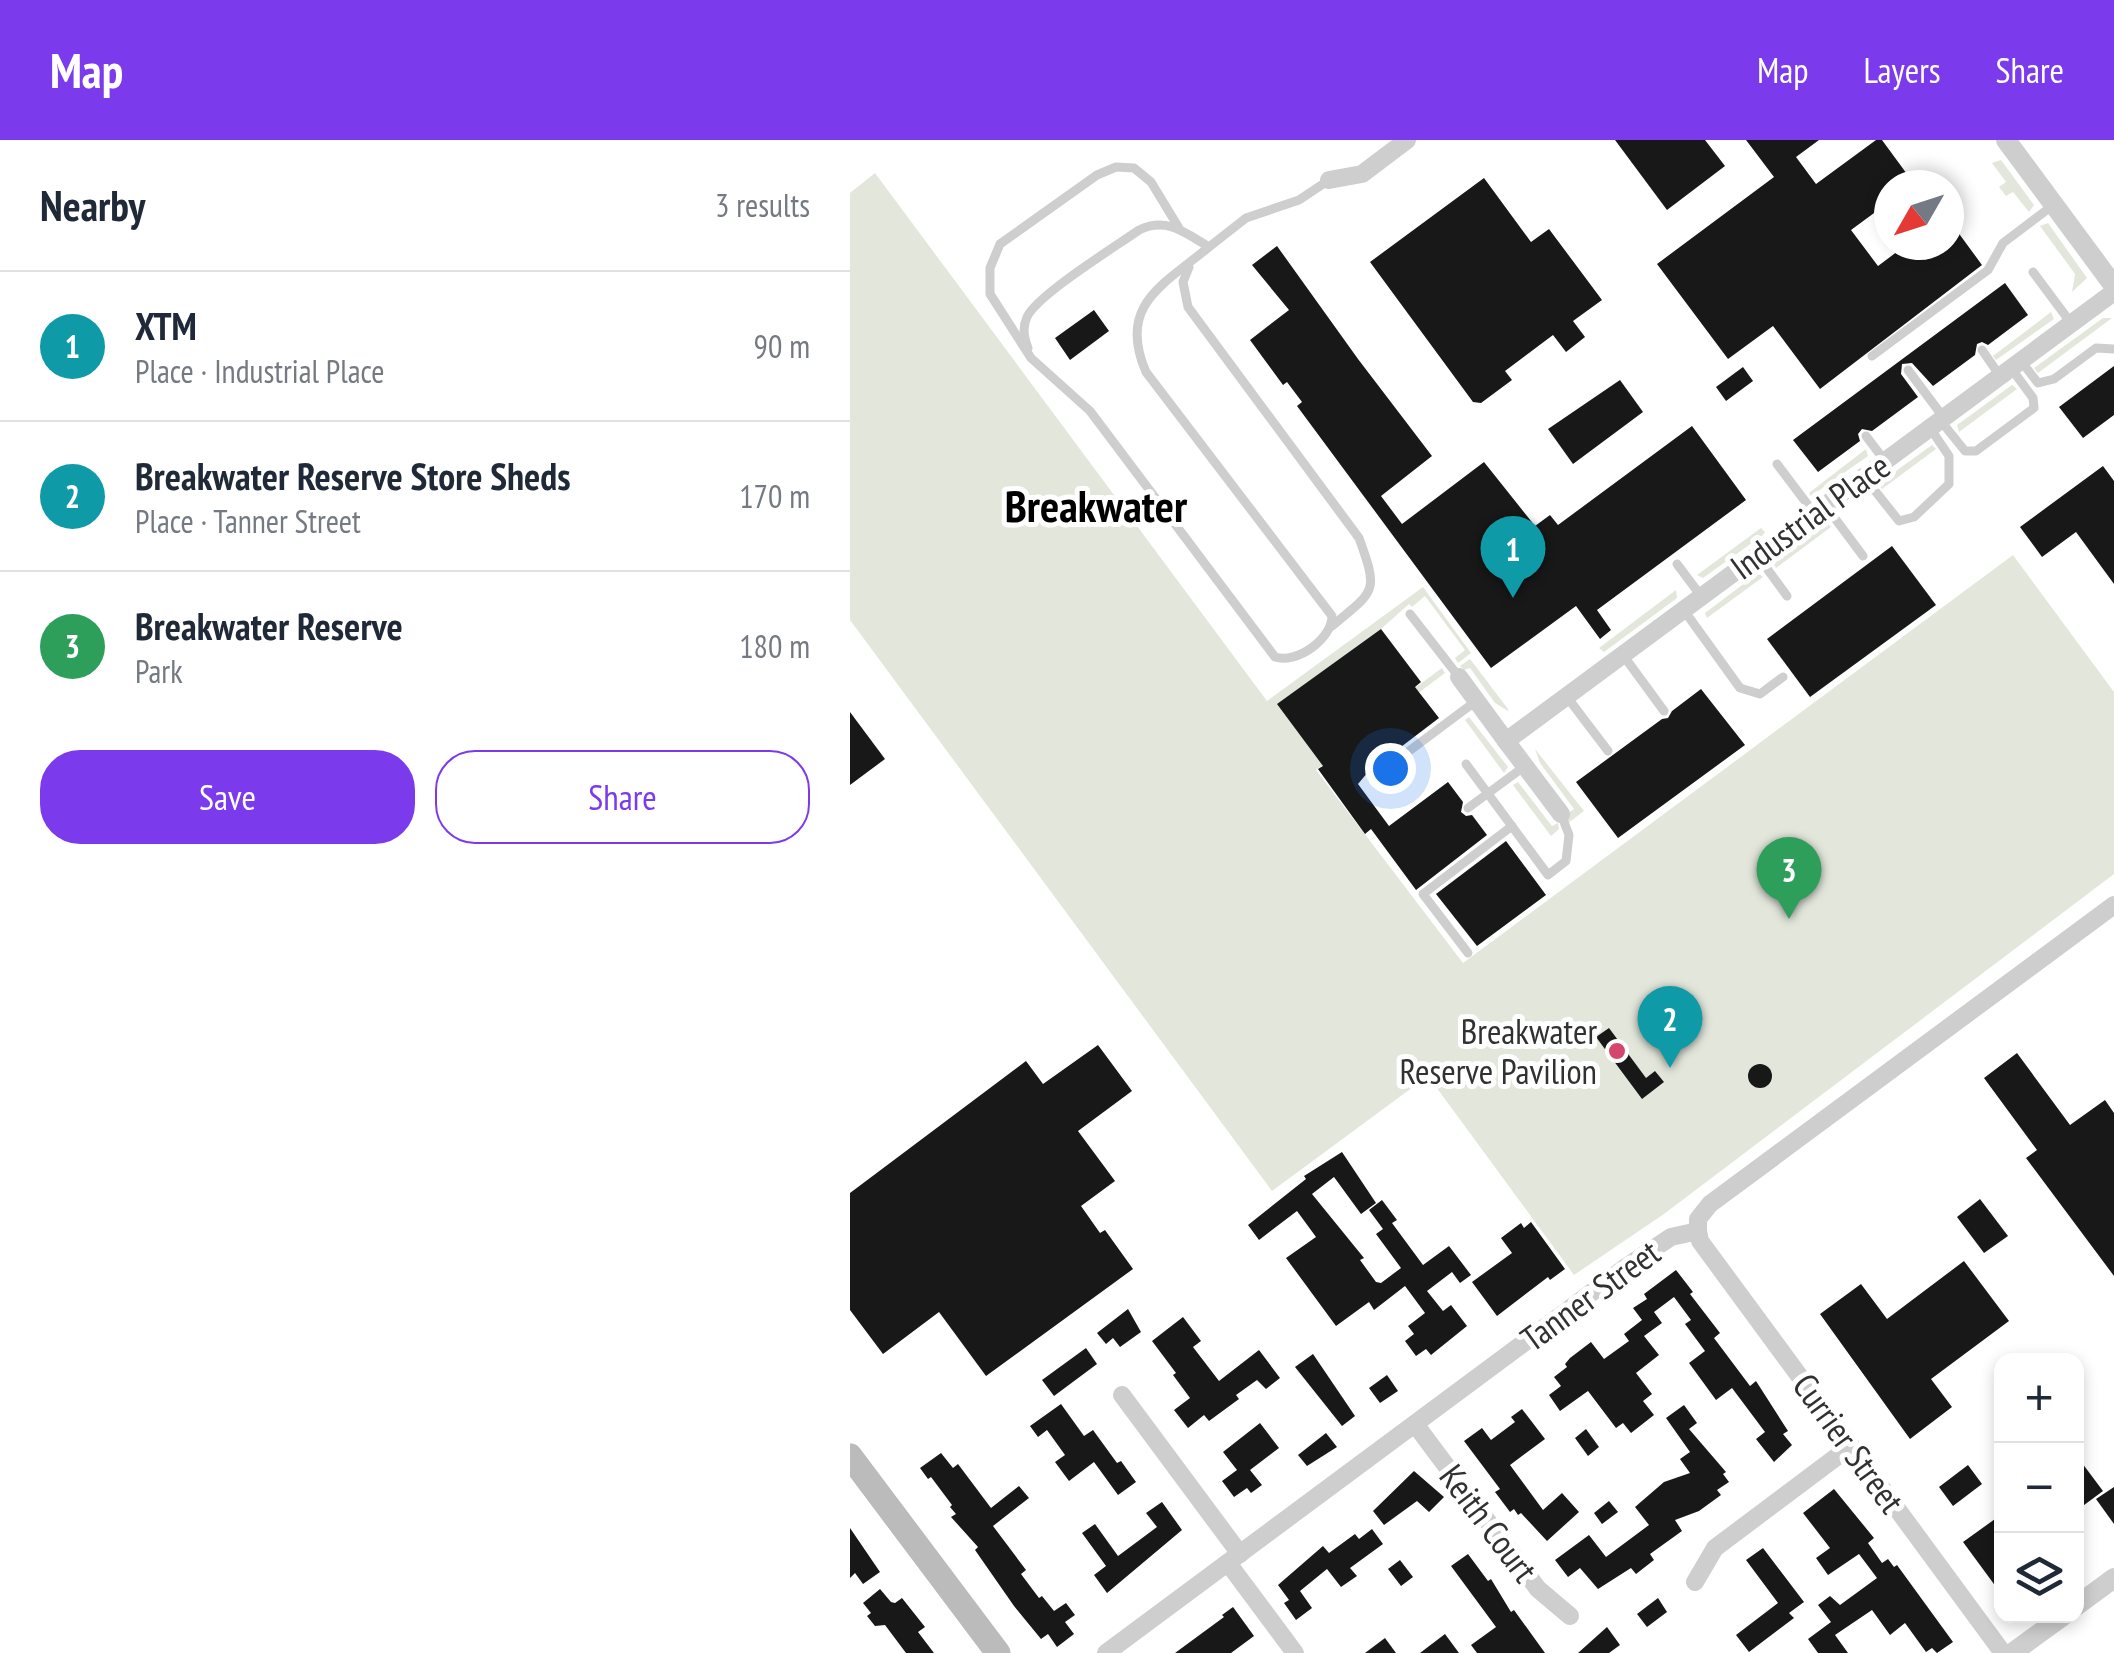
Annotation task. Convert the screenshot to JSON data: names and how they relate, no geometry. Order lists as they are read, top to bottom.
{
  "streets": {
    "street": [
      "Industrial Place",
      "Tanner Street",
      "Currier Street",
      "Keith Court"
    ]
  },
  "crossings": [
    ["Tanner Street", "Currier Street"],
    ["Tanner Street", "Keith Court"]
  ],
  "districts": ["Breakwater"],
  "places": ["Breakwater Reserve Pavilion"],
  "north": "bottom left",
  "page": {
    "header": "Map",
    "nav": ["Map", "Layers", "Share"],
    "heading": ["Nearby", "3 results"],
    "list": [
      {
        "mark": "1",
        "name": "XTM",
        "note": "Place · Industrial Place",
        "value": "90 m"
      },
      {
        "mark": "2",
        "name": "Breakwater Reserve Store Sheds",
        "note": "Place · Tanner Street",
        "value": "170 m"
      },
      {
        "mark": "3",
        "name": "Breakwater Reserve",
        "note": "Park",
        "value": "180 m"
      }
    ],
    "pins": ["1", "3", "2"],
    "buttons": ["Save", "Share"],
    "map_buttons": ["+", "−"]
  }
}
